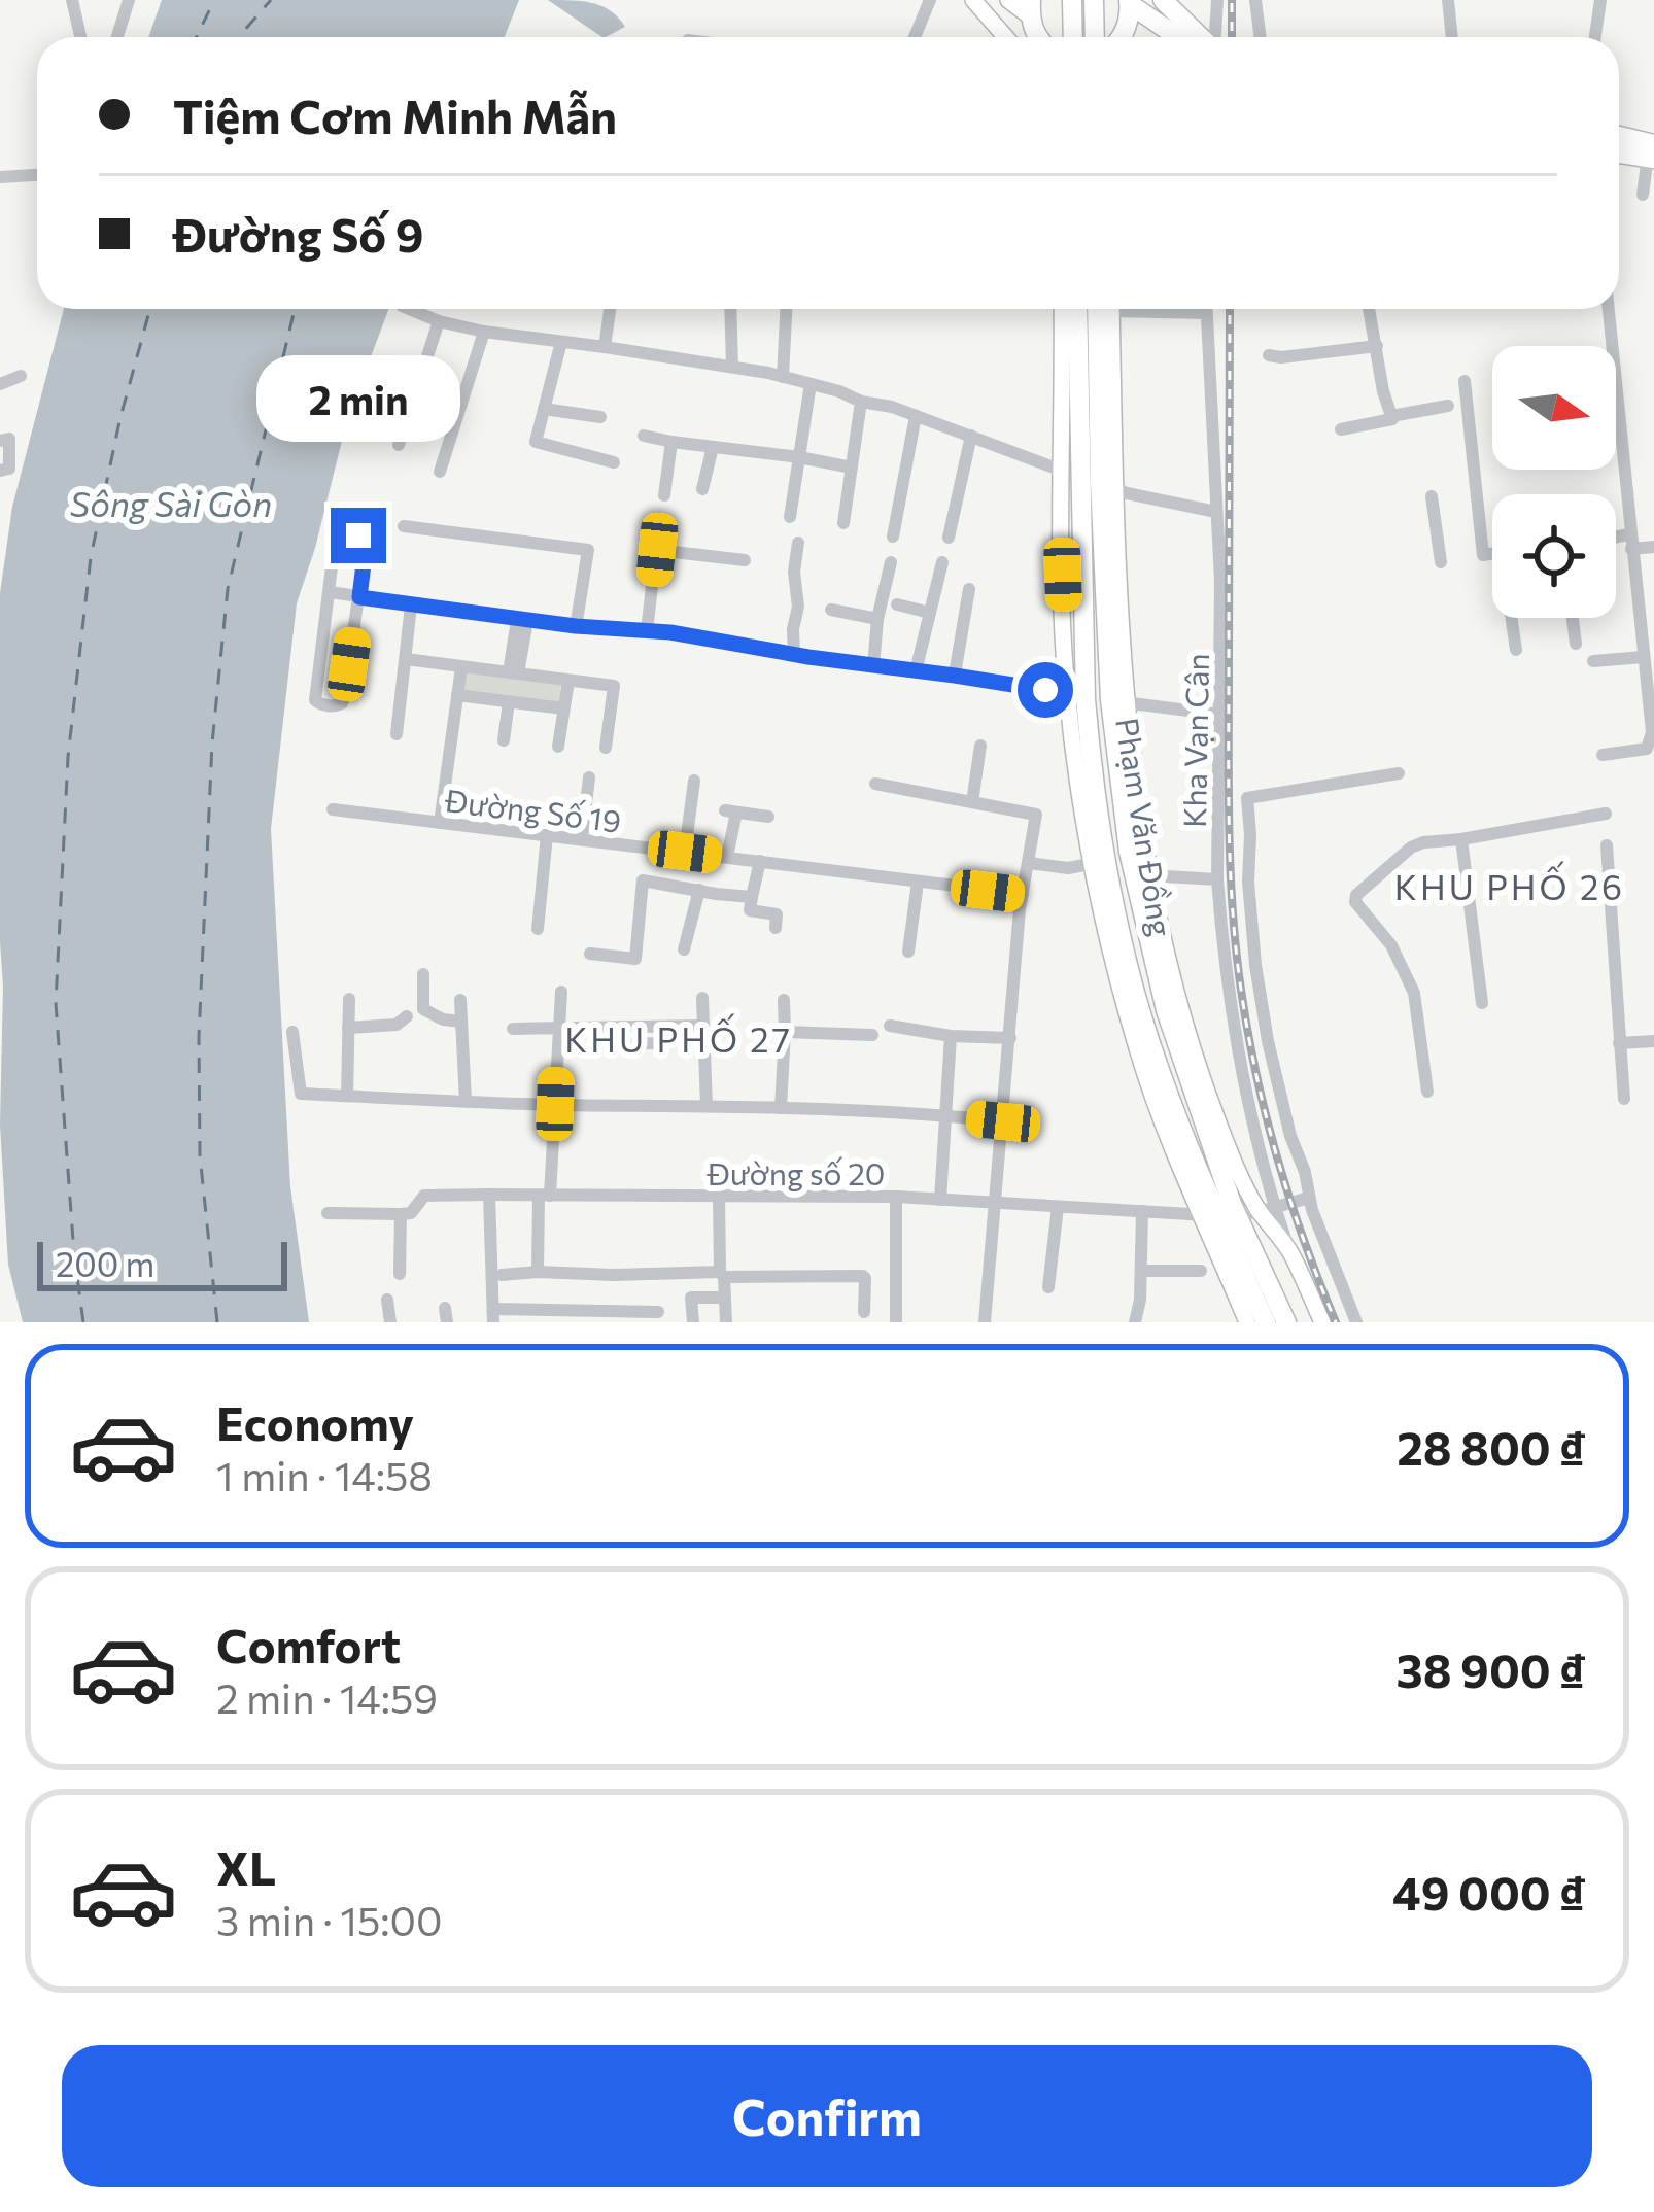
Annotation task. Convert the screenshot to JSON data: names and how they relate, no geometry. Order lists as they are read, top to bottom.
{
  "streets": {
    "highway": ["Phạm Văn Đồng"],
    "street": ["Kha Vạn Cân", "Đường Số 19", "Đường số 20"]
  },
  "crossings": [
    ["Kha Vạn Cân", "Phạm Văn Đồng"],
    ["Kha Vạn Cân", "Đường số 20"],
    ["Phạm Văn Đồng", "Đường số 20"]
  ],
  "districts": ["KHU PHỐ 26", "KHU PHỐ 27"],
  "water": ["Sông Sài Gòn"],
  "scale_bar": "200 m",
  "north": "right",
  "page": {
    "banner": ["Tiệm Cơm Minh Mẫn", "Đường Số 9"],
    "bubble": "2 min",
    "scale": "200 m",
    "list": [
      {
        "name": "Economy",
        "note": "1 min · 14:58",
        "value": "28 800 ₫"
      },
      {
        "name": "Comfort",
        "note": "2 min · 14:59",
        "value": "38 900 ₫"
      },
      {
        "name": "XL",
        "note": "3 min · 15:00",
        "value": "49 000 ₫"
      }
    ],
    "buttons": "Confirm"
  }
}
